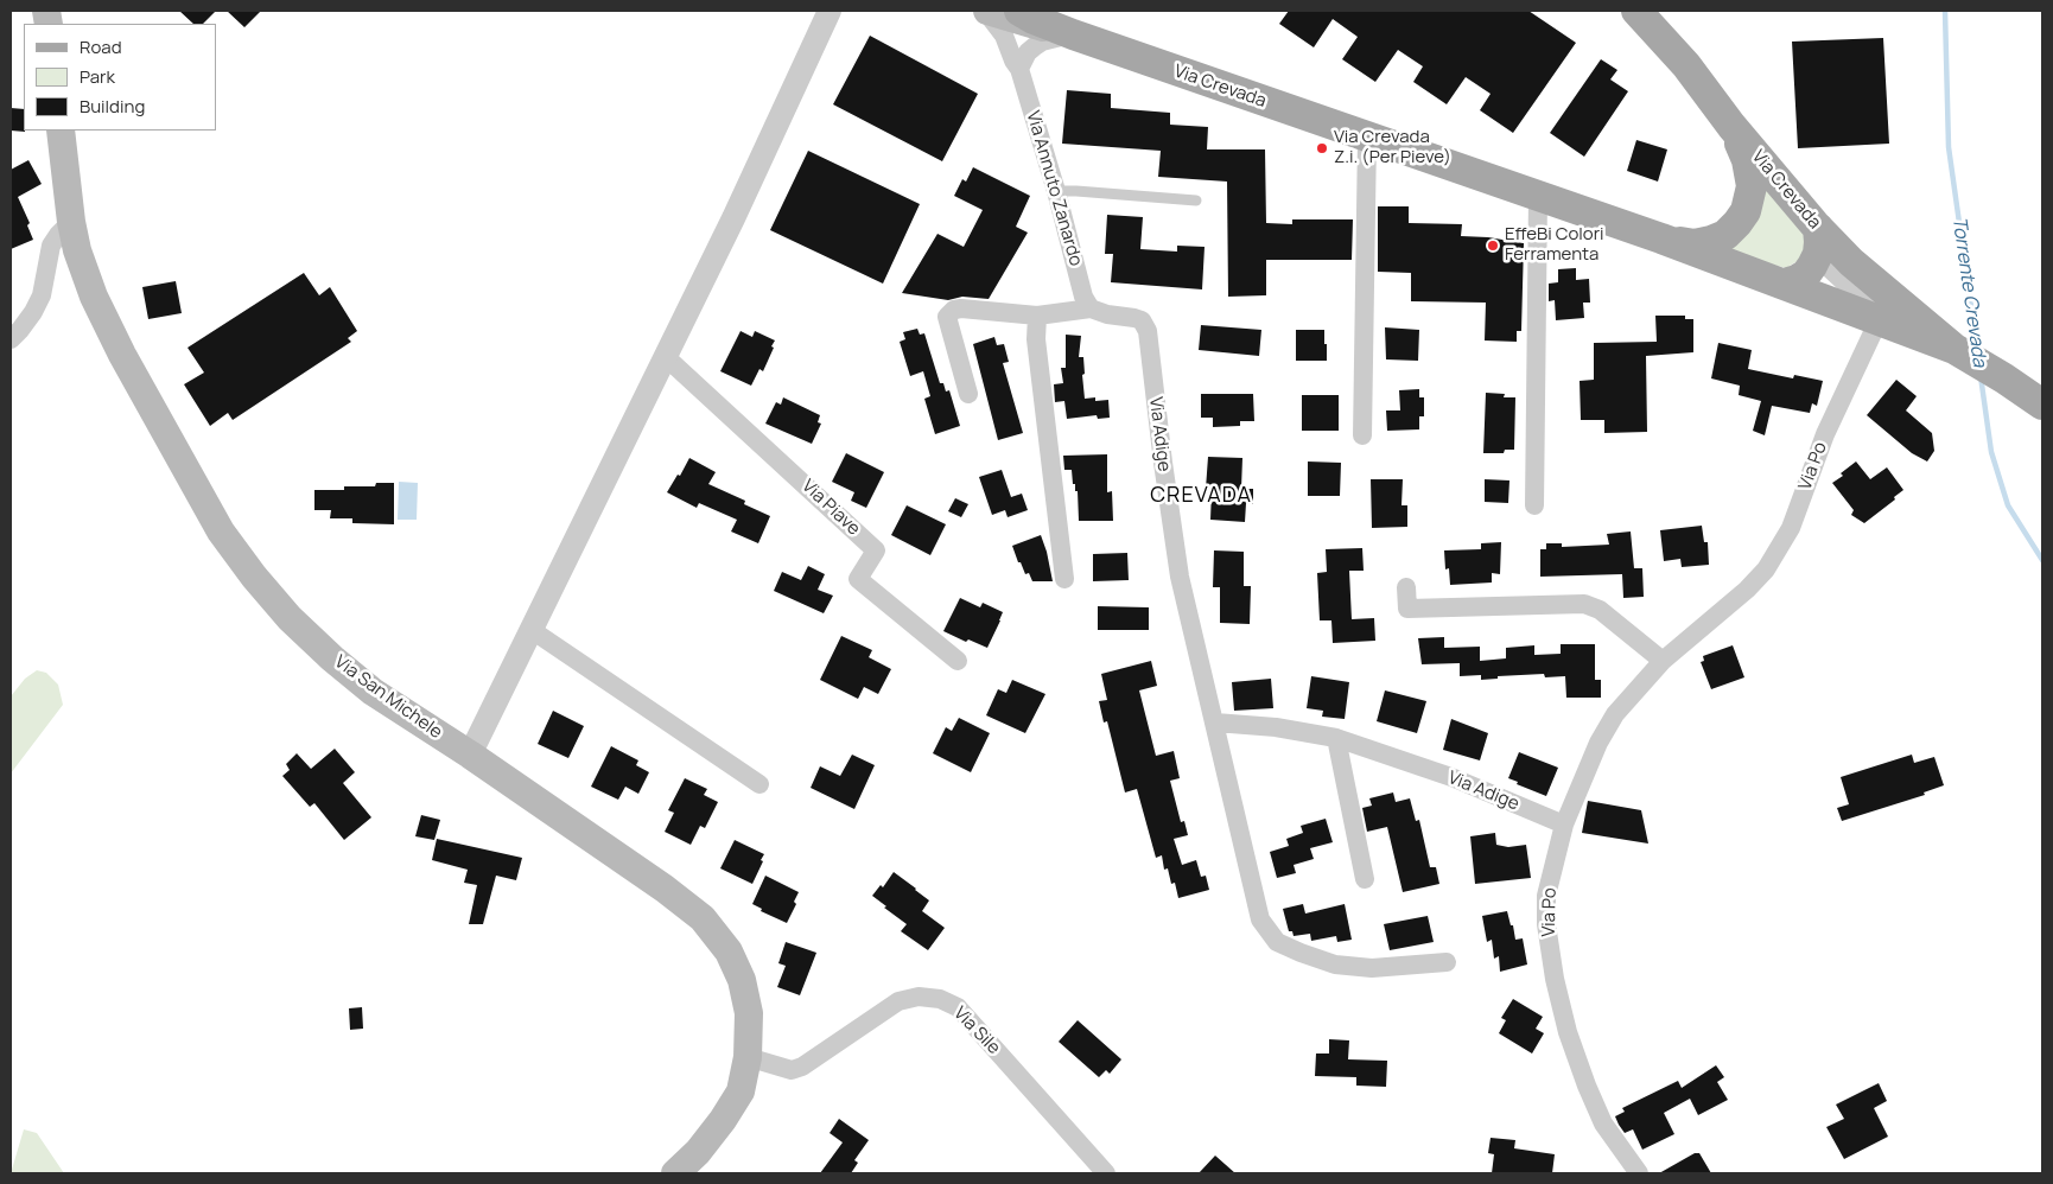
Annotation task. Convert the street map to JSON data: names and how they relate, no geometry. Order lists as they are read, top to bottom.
{
  "streets": {
    "main road": ["Via Crevada", "Via San Michele"],
    "street": [
      "Via Annuto Zanardo",
      "Via Adige",
      "Via Po",
      "Via Piave",
      "Via Sile"
    ]
  },
  "crossings": [
    ["Via Crevada", "Via Annuto Zanardo"],
    ["Via Crevada", "Via Po"],
    ["Via Annuto Zanardo", "Via Adige"],
    ["Via Adige", "Via Po"],
    ["Via San Michele", "Via Sile"]
  ],
  "districts": ["CREVADA"],
  "water": ["Torrente Crevada"],
  "places": ["Via Crevada Z.i. (Per Pieve)", "EffeBi Colori Ferramenta"],
  "legend": ["Road", "Park", "Building"]
}
